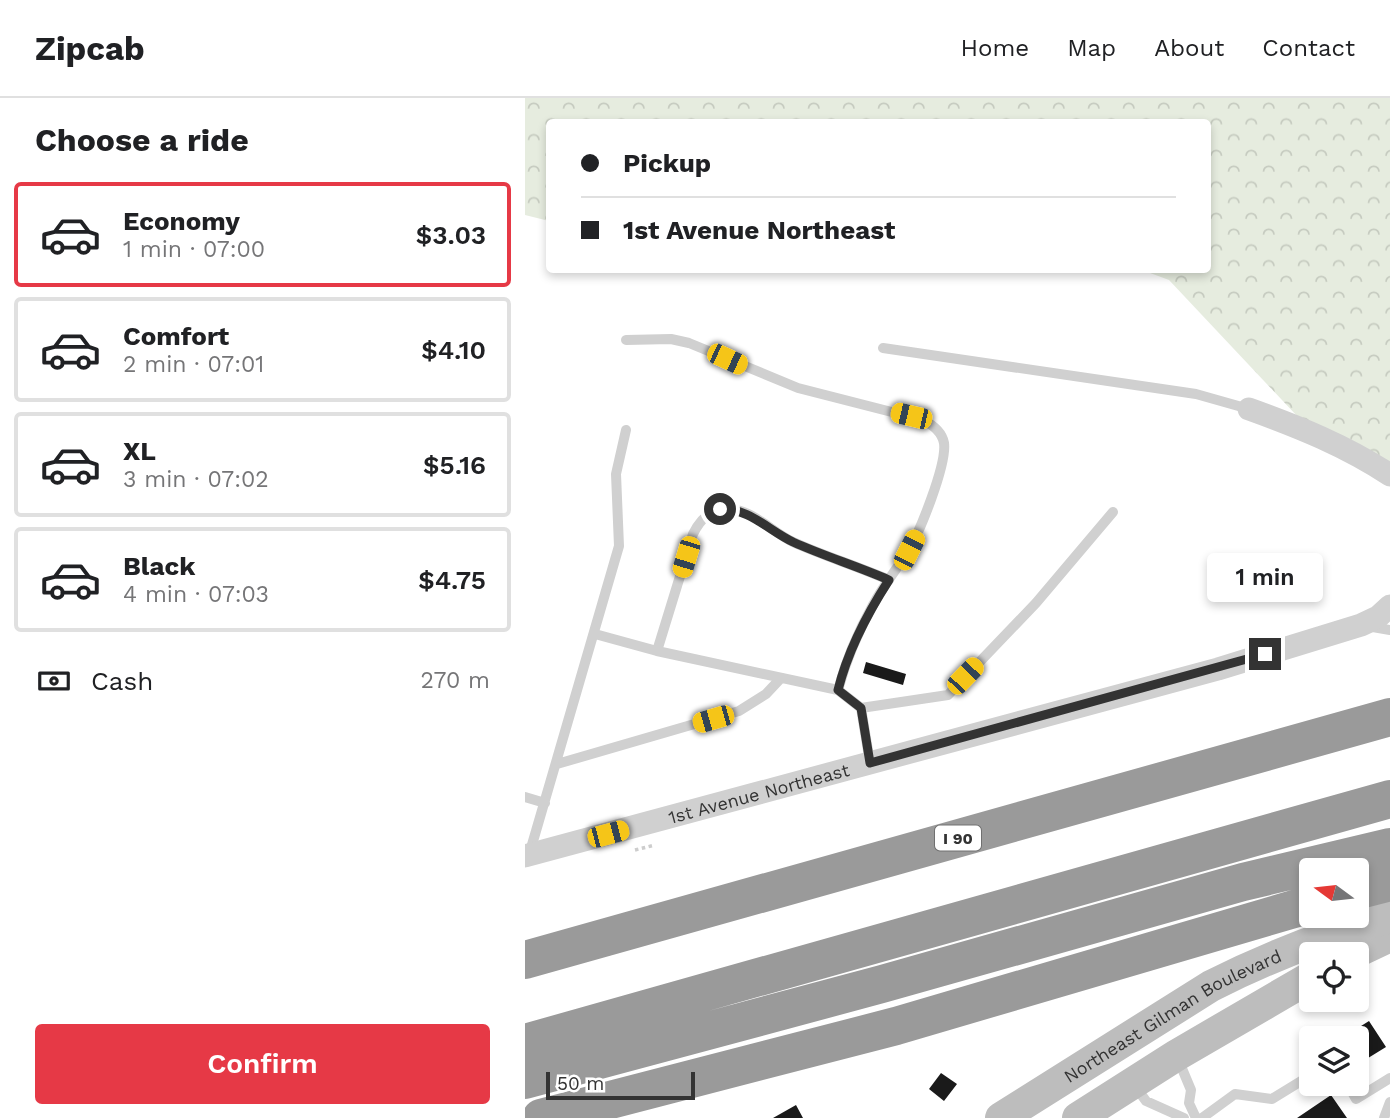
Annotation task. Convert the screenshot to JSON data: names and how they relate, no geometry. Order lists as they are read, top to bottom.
{
  "streets": {
    "highway": ["I 90"],
    "street": ["1st Avenue Northeast", "Northeast Gilman Boulevard"]
  },
  "scale_bar": "50 m",
  "north": "left",
  "page": {
    "header": "Zipcab",
    "nav": [
      "Home",
      "Map",
      "About",
      "Contact"
    ],
    "heading": "Choose a ride",
    "banner": ["Pickup", "1st Avenue Northeast"],
    "list": [
      {
        "name": "Economy",
        "note": "1 min · 07:00",
        "value": "$3.03"
      },
      {
        "name": "Comfort",
        "note": "2 min · 07:01",
        "value": "$4.10"
      },
      {
        "name": "XL",
        "note": "3 min · 07:02",
        "value": "$5.16"
      },
      {
        "name": "Black",
        "note": "4 min · 07:03",
        "value": "$4.75"
      }
    ],
    "bubble": "1 min",
    "pay": ["Cash", "270 m"],
    "buttons": "Confirm",
    "scale": "50 m"
  }
}
